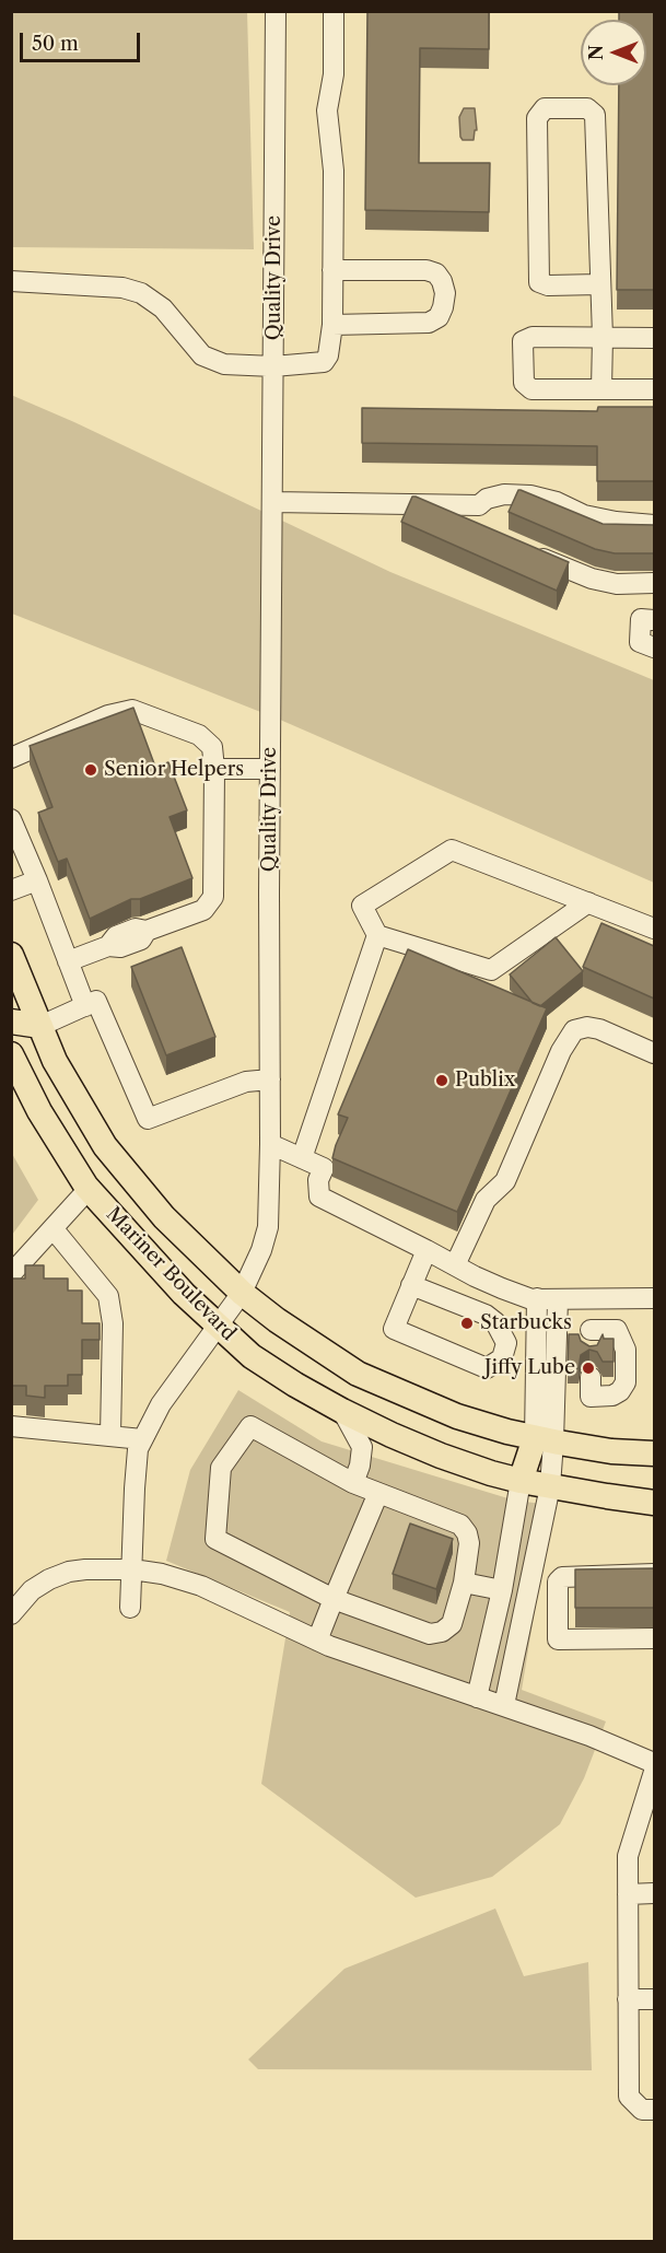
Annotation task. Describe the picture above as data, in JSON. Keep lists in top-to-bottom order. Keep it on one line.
{"streets":{"main road":["Mariner Boulevard"],"street":["Quality Drive"]},"crossings":[["Quality Drive","Mariner Boulevard"]],"places":["Senior Helpers","Publix","Starbucks","Jiffy Lube"],"scale_bar":"50 m","north":"left"}
